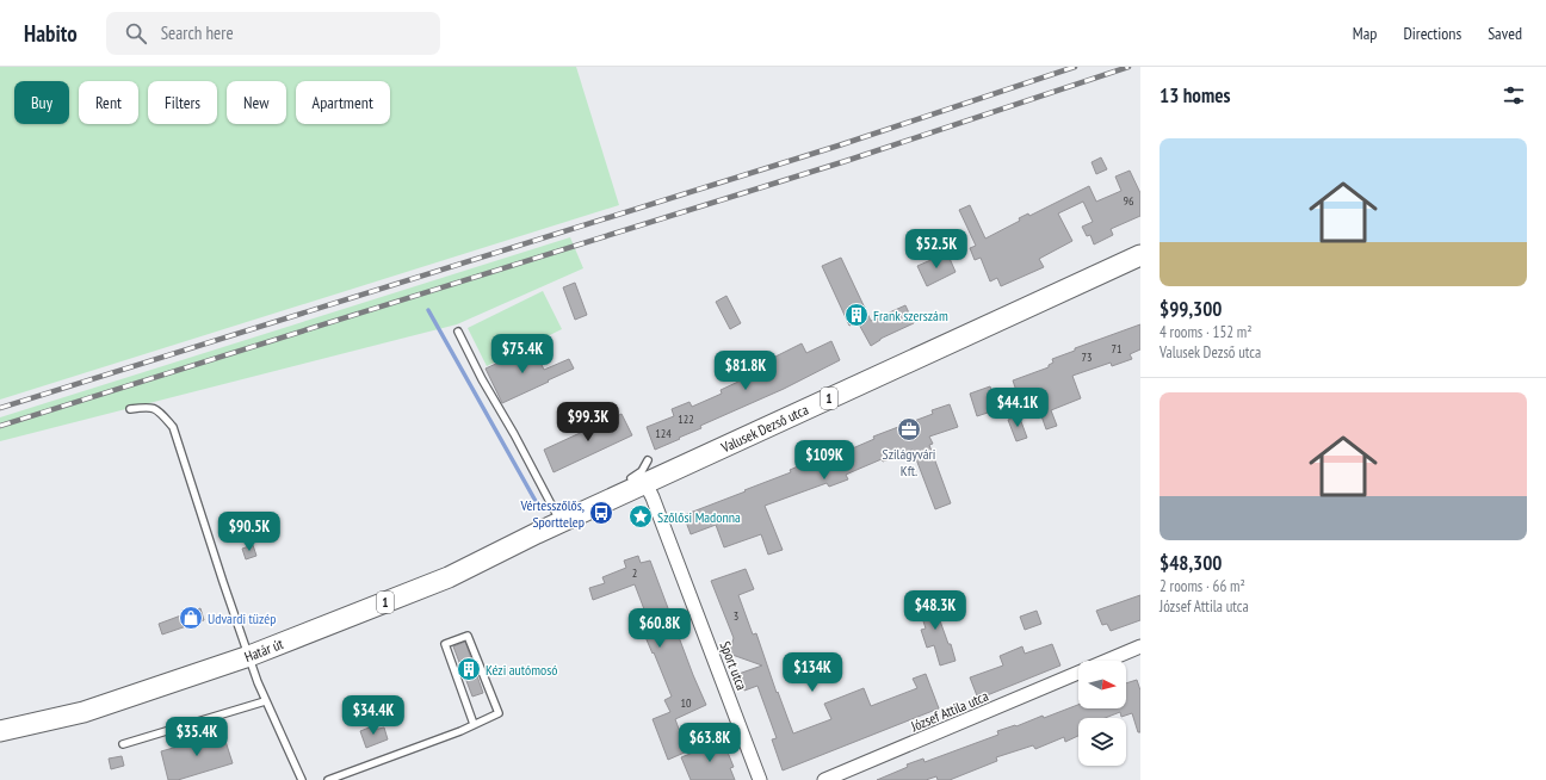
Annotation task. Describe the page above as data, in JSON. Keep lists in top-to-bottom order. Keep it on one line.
{"streets":{"main road":["1","Valusek Dezső utca","Határ út"],"street":["Sport utca","József Attila utca"]},"crossings":[["Valusek Dezső utca","Határ út"],["Valusek Dezső utca","Sport utca"]],"places":{"building":["Frank szerszám","Kézi autómosó"],"office":["Szilágyvári Kft."],"bus stop":["Vértesszőlős, Sporttelep"],"place":["Szőlősi Madonna"],"shop":["Udvardi tüzép"]},"house_numbers":["96","71","73","122","124","2","3","10"],"north":"right","page":{"header":"Habito","search":"Search here","nav":["Map","Directions","Saved"],"heading":"13 homes","chip":["Buy","Rent","Filters","New","Apartment"],"list":[{"name":"$99,300","note":"4 rooms · 152 m² · Valusek Dezső utca"},{"name":"$48,300","note":"2 rooms · 66 m² · József Attila utca"}],"price":["$52.5K","$75.4K","$81.8K","$44.1K","$99.3K","$109K","$90.5K","$48.3K","$60.8K","$134K","$34.4K","$35.4K","$63.8K"]}}
